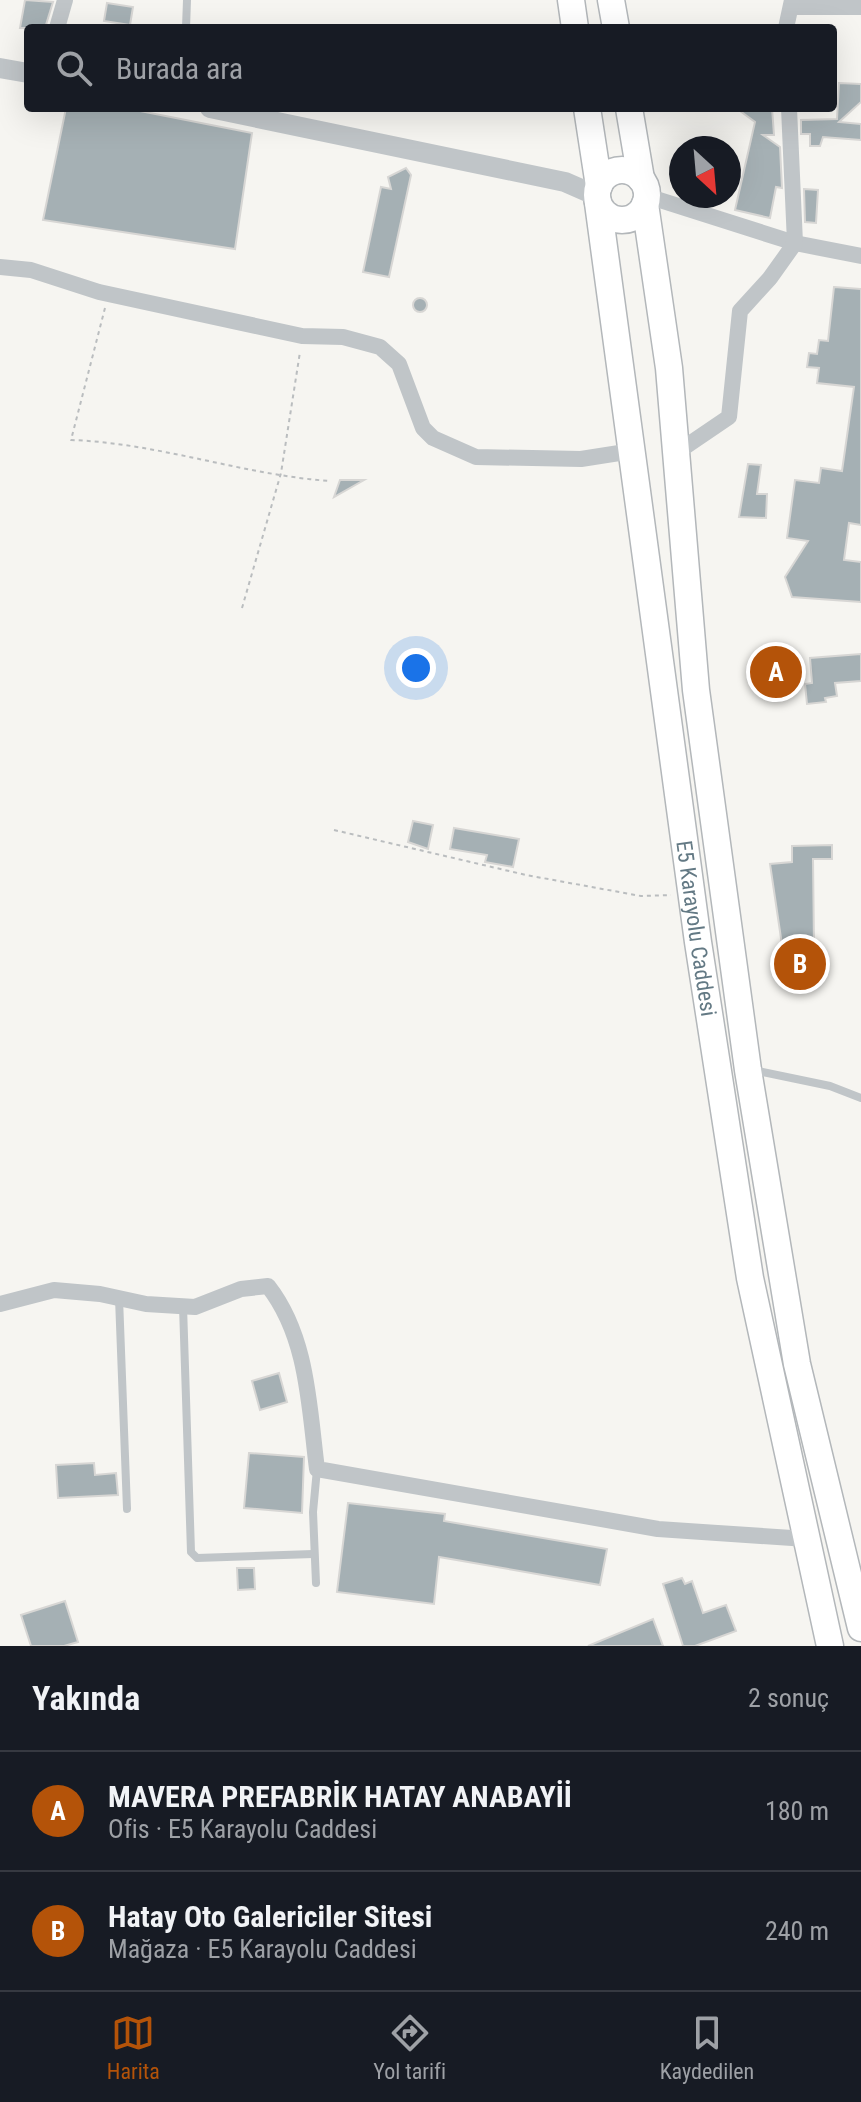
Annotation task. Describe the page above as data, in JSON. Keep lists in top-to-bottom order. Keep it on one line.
{"streets":{"highway":["E5 Karayolu Caddesi"]},"north":"bottom right","page":{"search":"Burada ara","pins":["A","B"],"heading":["Yakında","2 sonuç"],"list":[{"mark":"A","name":"MAVERA PREFABRİK HATAY ANABAYİİ","note":"Ofis · E5 Karayolu Caddesi","value":"180 m"},{"mark":"B","name":"Hatay Oto Galericiler Sitesi","note":"Mağaza · E5 Karayolu Caddesi","value":"240 m"}],"nav":["Harita","Yol tarifi","Kaydedilen"]}}
